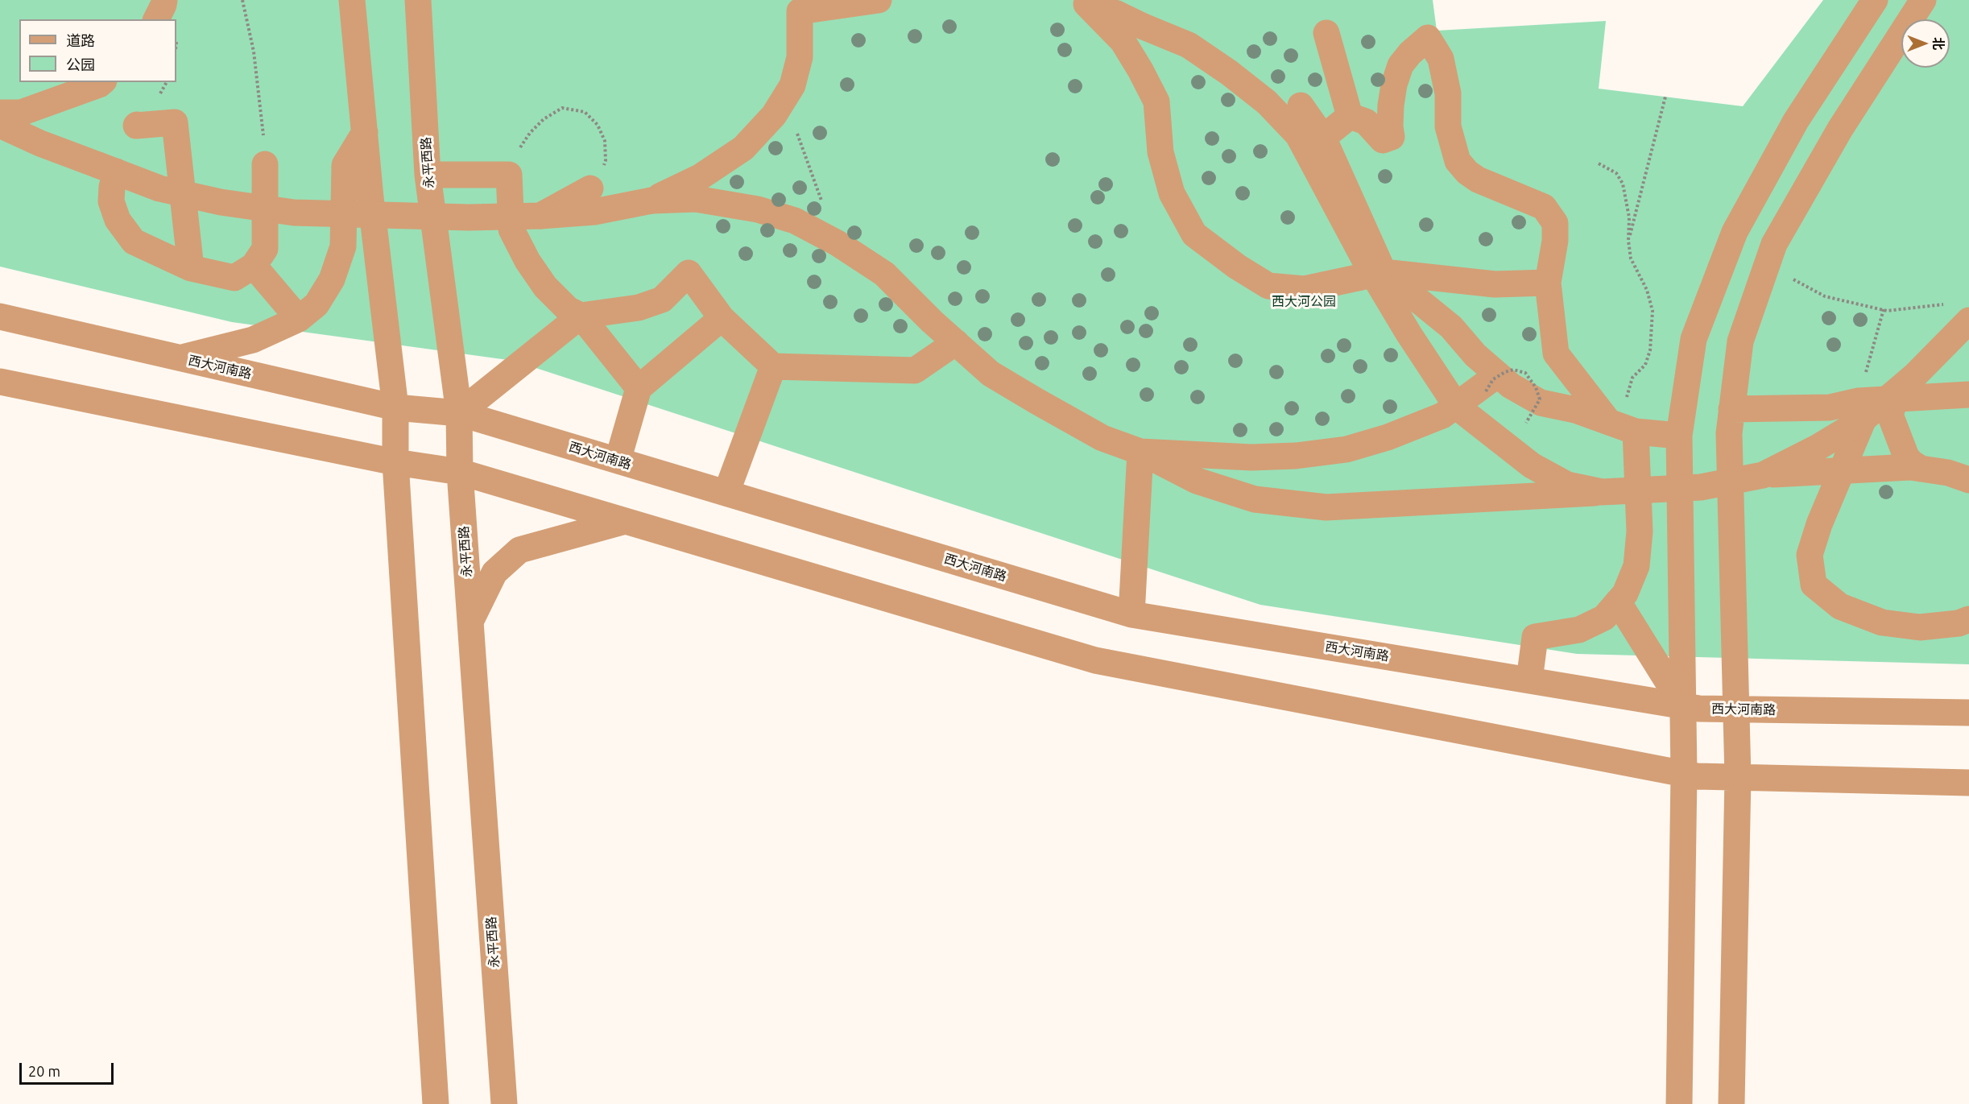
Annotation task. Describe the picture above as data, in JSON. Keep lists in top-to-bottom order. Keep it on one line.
{"streets":{"street":["永平西路","西大河南路"]},"crossings":[["永平西路","西大河南路"]],"parks":["西大河公园"],"legend":["道路","公园"],"scale_bar":"20 m","north":"right"}
